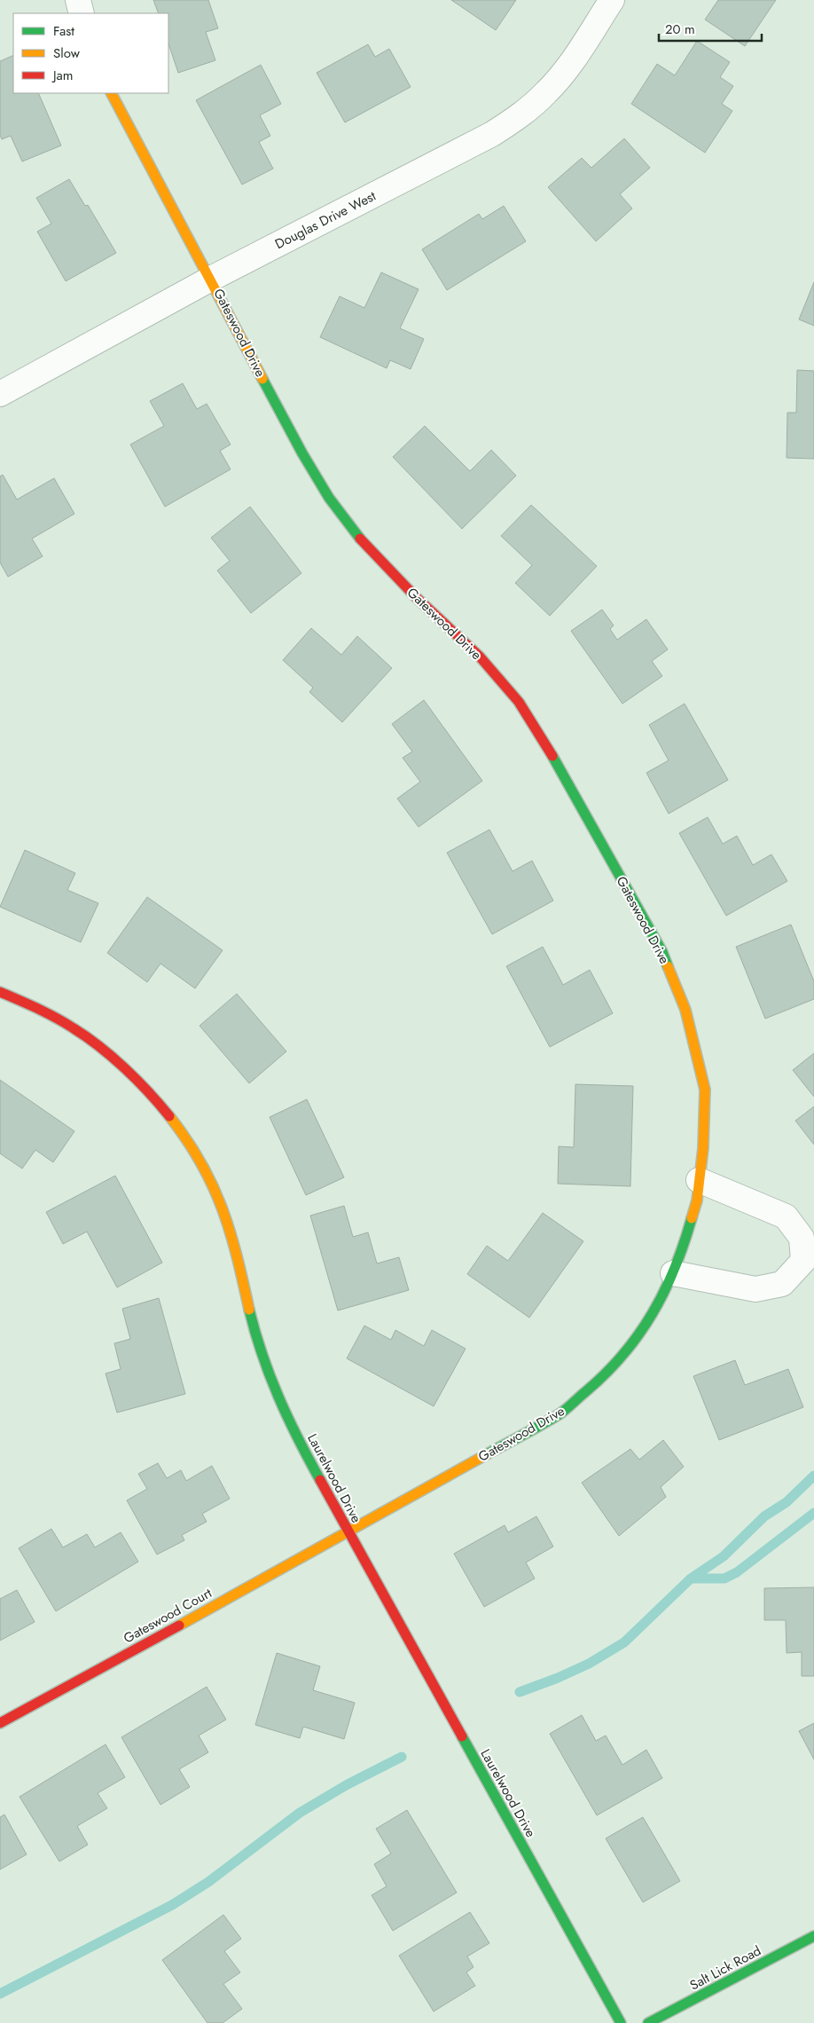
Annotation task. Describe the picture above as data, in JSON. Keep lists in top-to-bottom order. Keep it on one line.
{"streets":{"street":["Douglas Drive West","Gateswood Drive","Laurelwood Drive","Gateswood Court","Salt Lick Road"]},"crossings":[["Douglas Drive West","Gateswood Drive"],["Gateswood Drive","Laurelwood Drive"],["Gateswood Drive","Gateswood Court"],["Laurelwood Drive","Gateswood Court"]],"legend":["Fast","Slow","Jam"],"scale_bar":"20 m"}
